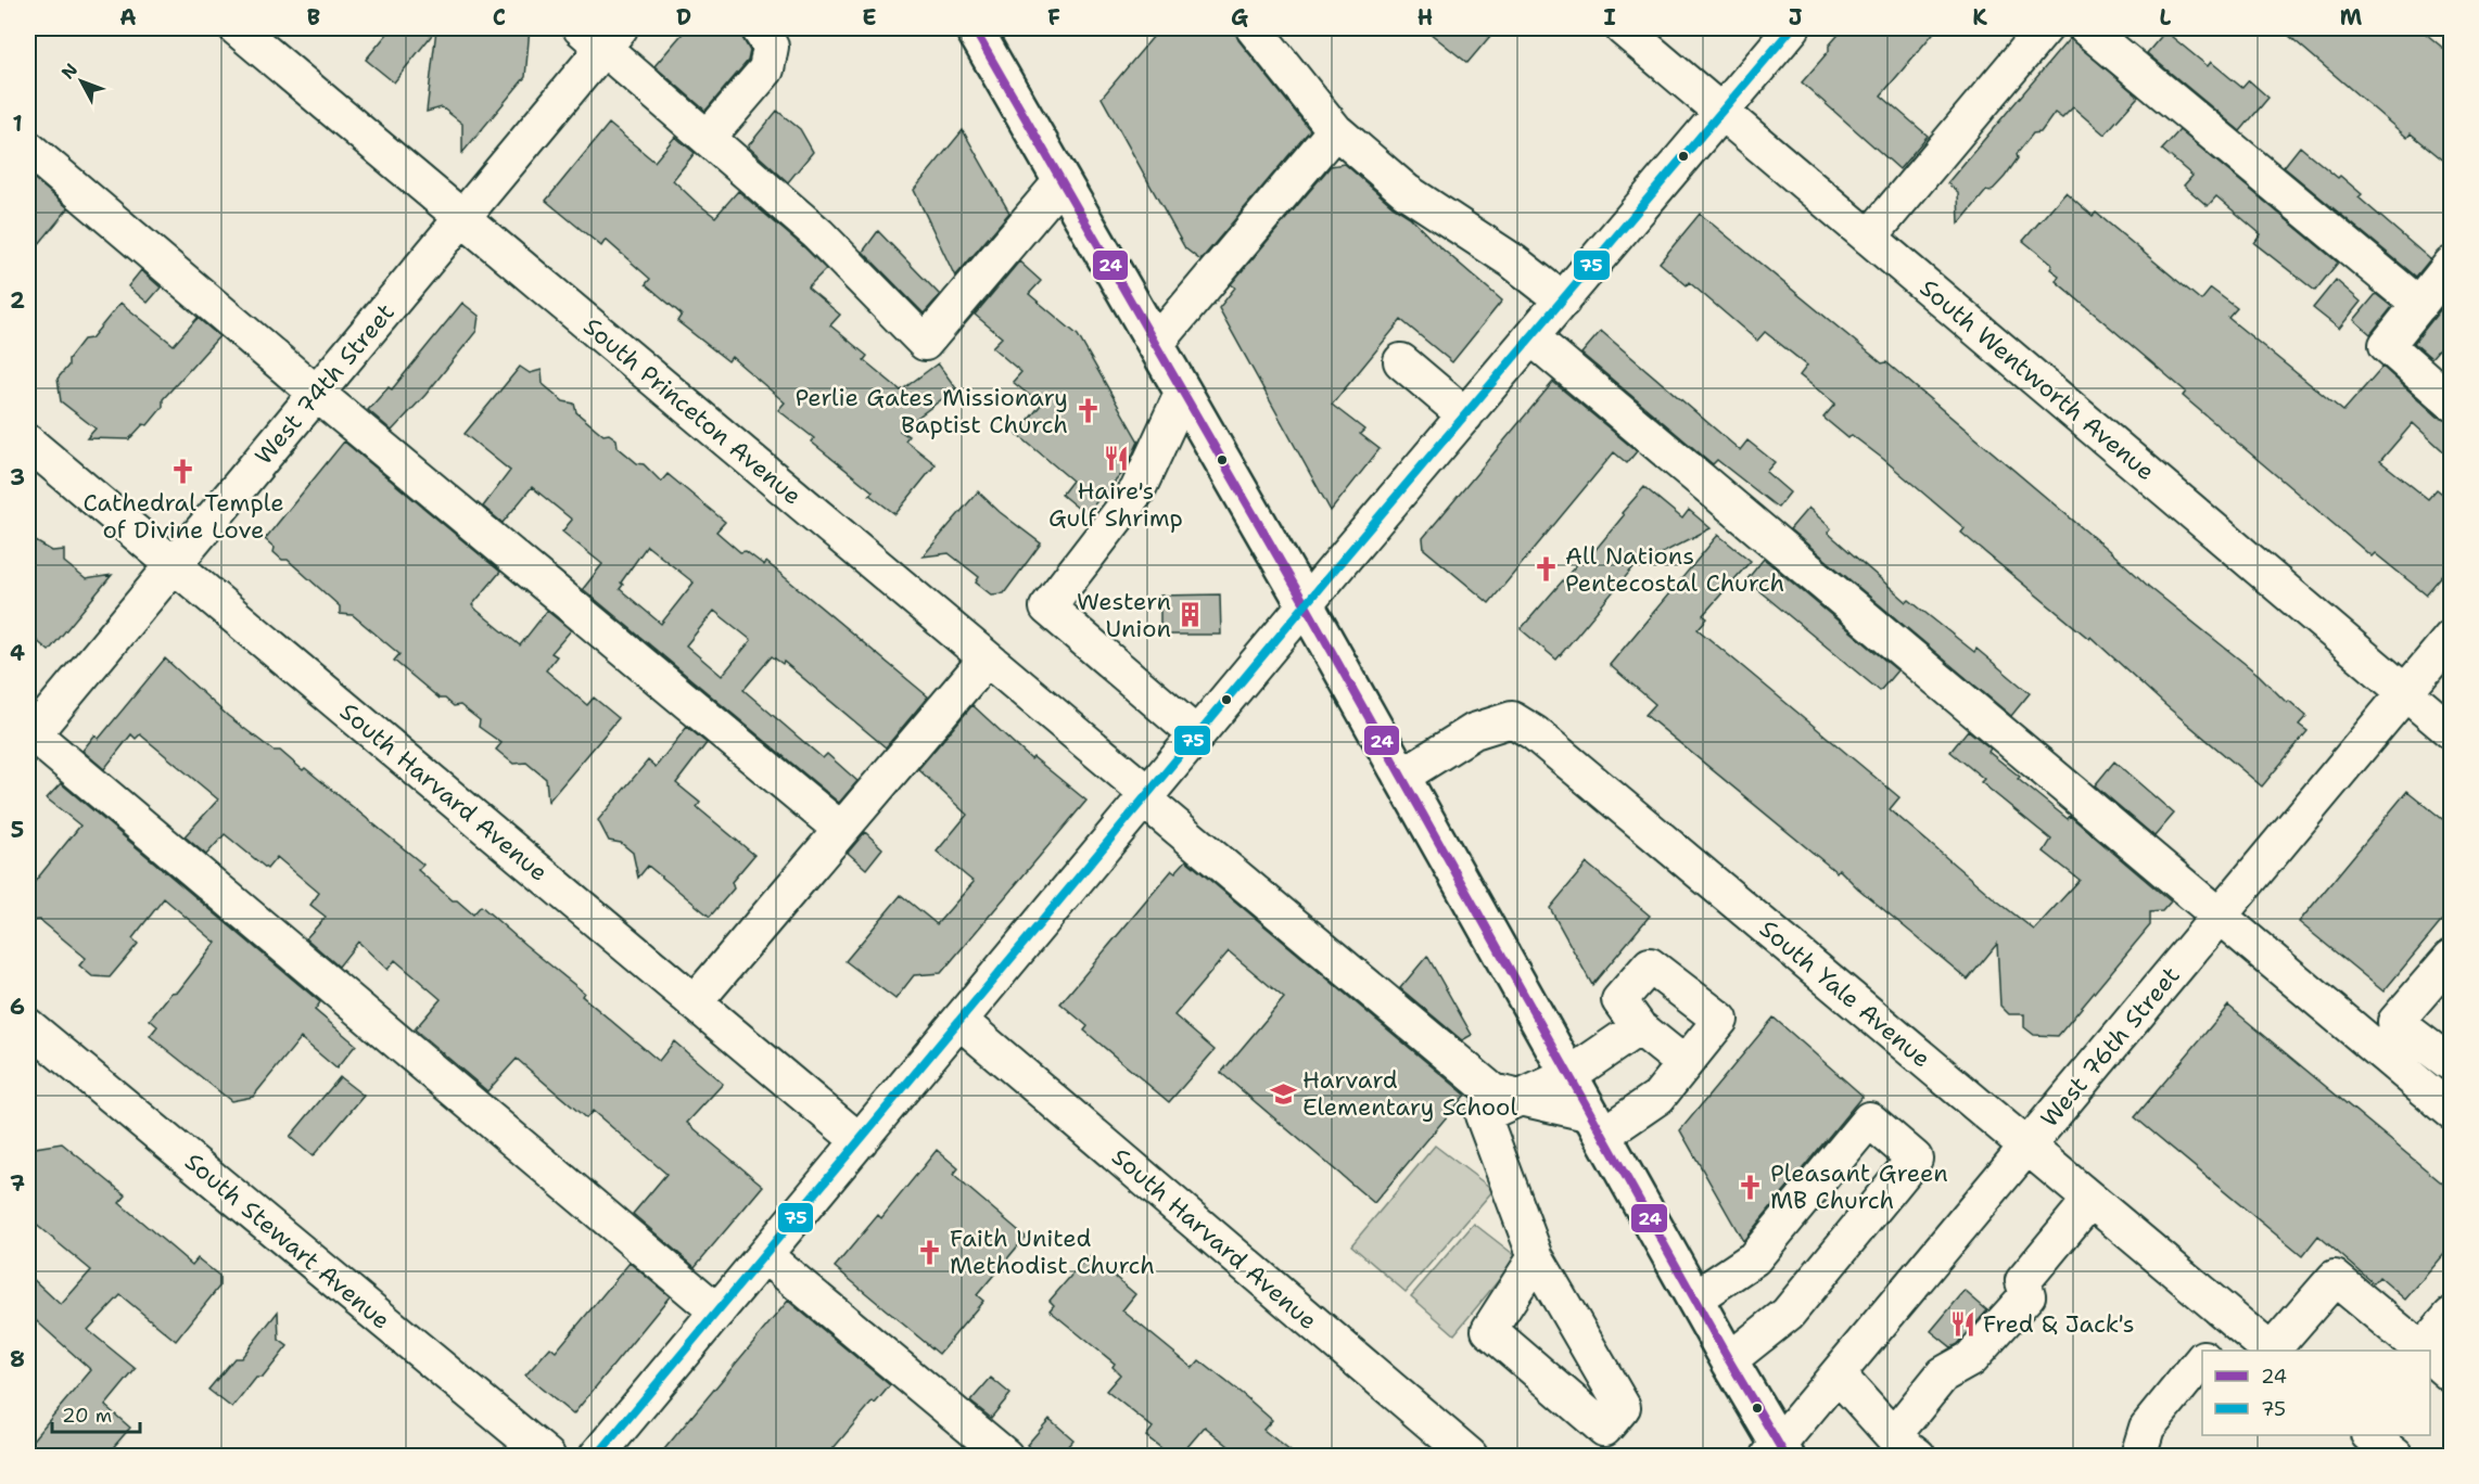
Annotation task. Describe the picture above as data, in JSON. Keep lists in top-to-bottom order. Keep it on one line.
{"streets":{"street":["South Wentworth Avenue","West 74th Street","South Princeton Avenue","South Harvard Avenue","South Yale Avenue","West 76th Street","South Stewart Avenue"]},"crossings":[["South Wentworth Avenue","West 76th Street"],["West 74th Street","South Princeton Avenue"],["West 74th Street","South Harvard Avenue"],["South Yale Avenue","West 76th Street"]],"places":{"church":["Perlie Gates Missionary Baptist Church","Cathedral Temple of Divine Love","All Nations Pentecostal Church","Pleasant Green MB Church","Faith United Methodist Church"],"restaurant":["Haire's Gulf Shrimp","Fred & Jack's"],"building":["Western Union"],"school or university":["Harvard Elementary School"]},"lines":["transit line 24","transit line 75"],"legend":["24","75"],"scale_bar":"20 m","north":"top left","grid":{"columns":["A","B","C","D","E","F","G","H","I","J","K","L","M"],"rows":["1","2","3","4","5","6","7","8"]}}
